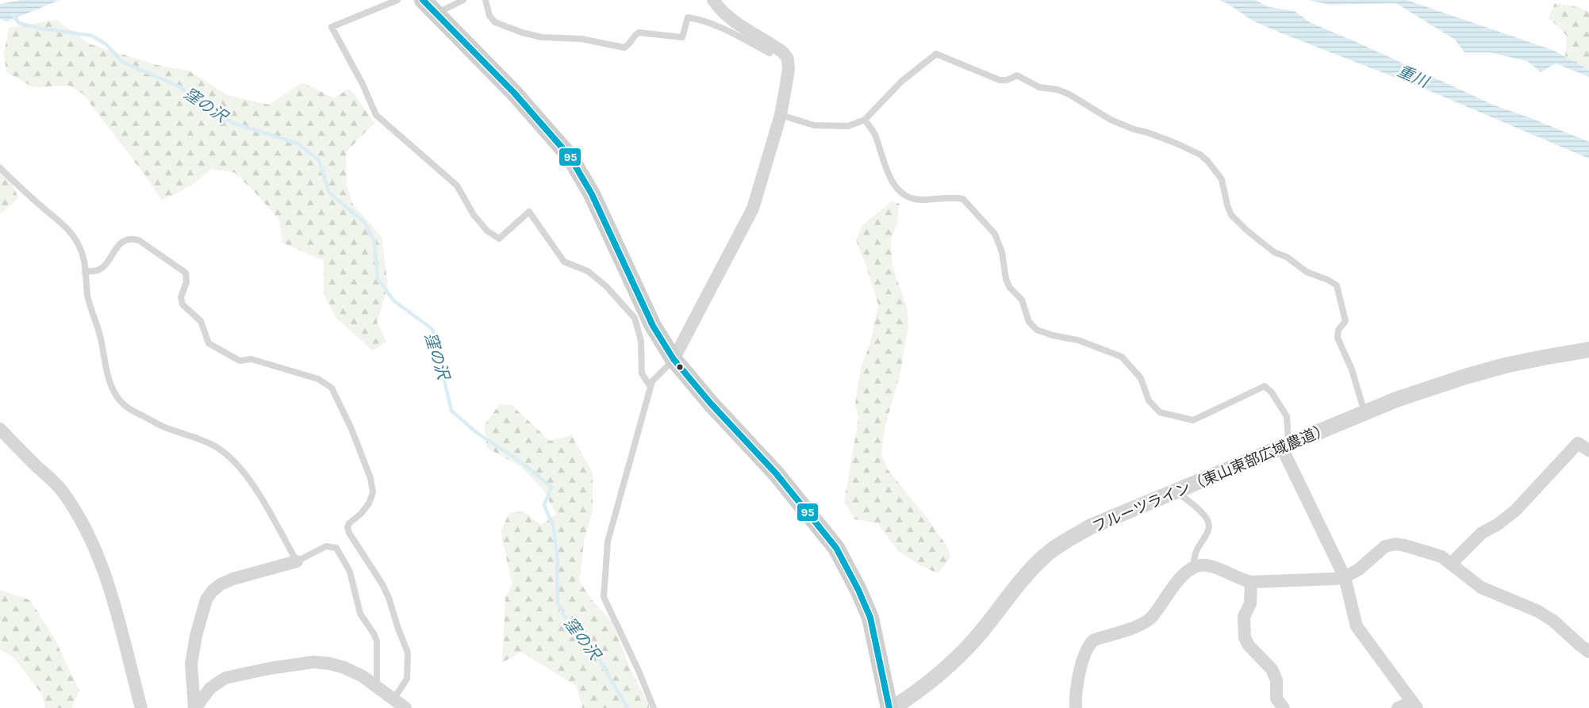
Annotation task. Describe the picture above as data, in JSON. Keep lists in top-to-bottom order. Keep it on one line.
{"streets":{"street":["フルーツライン（東山東部広域農道）"]},"water":["重川","窪の沢"],"lines":["transit line 95"]}
